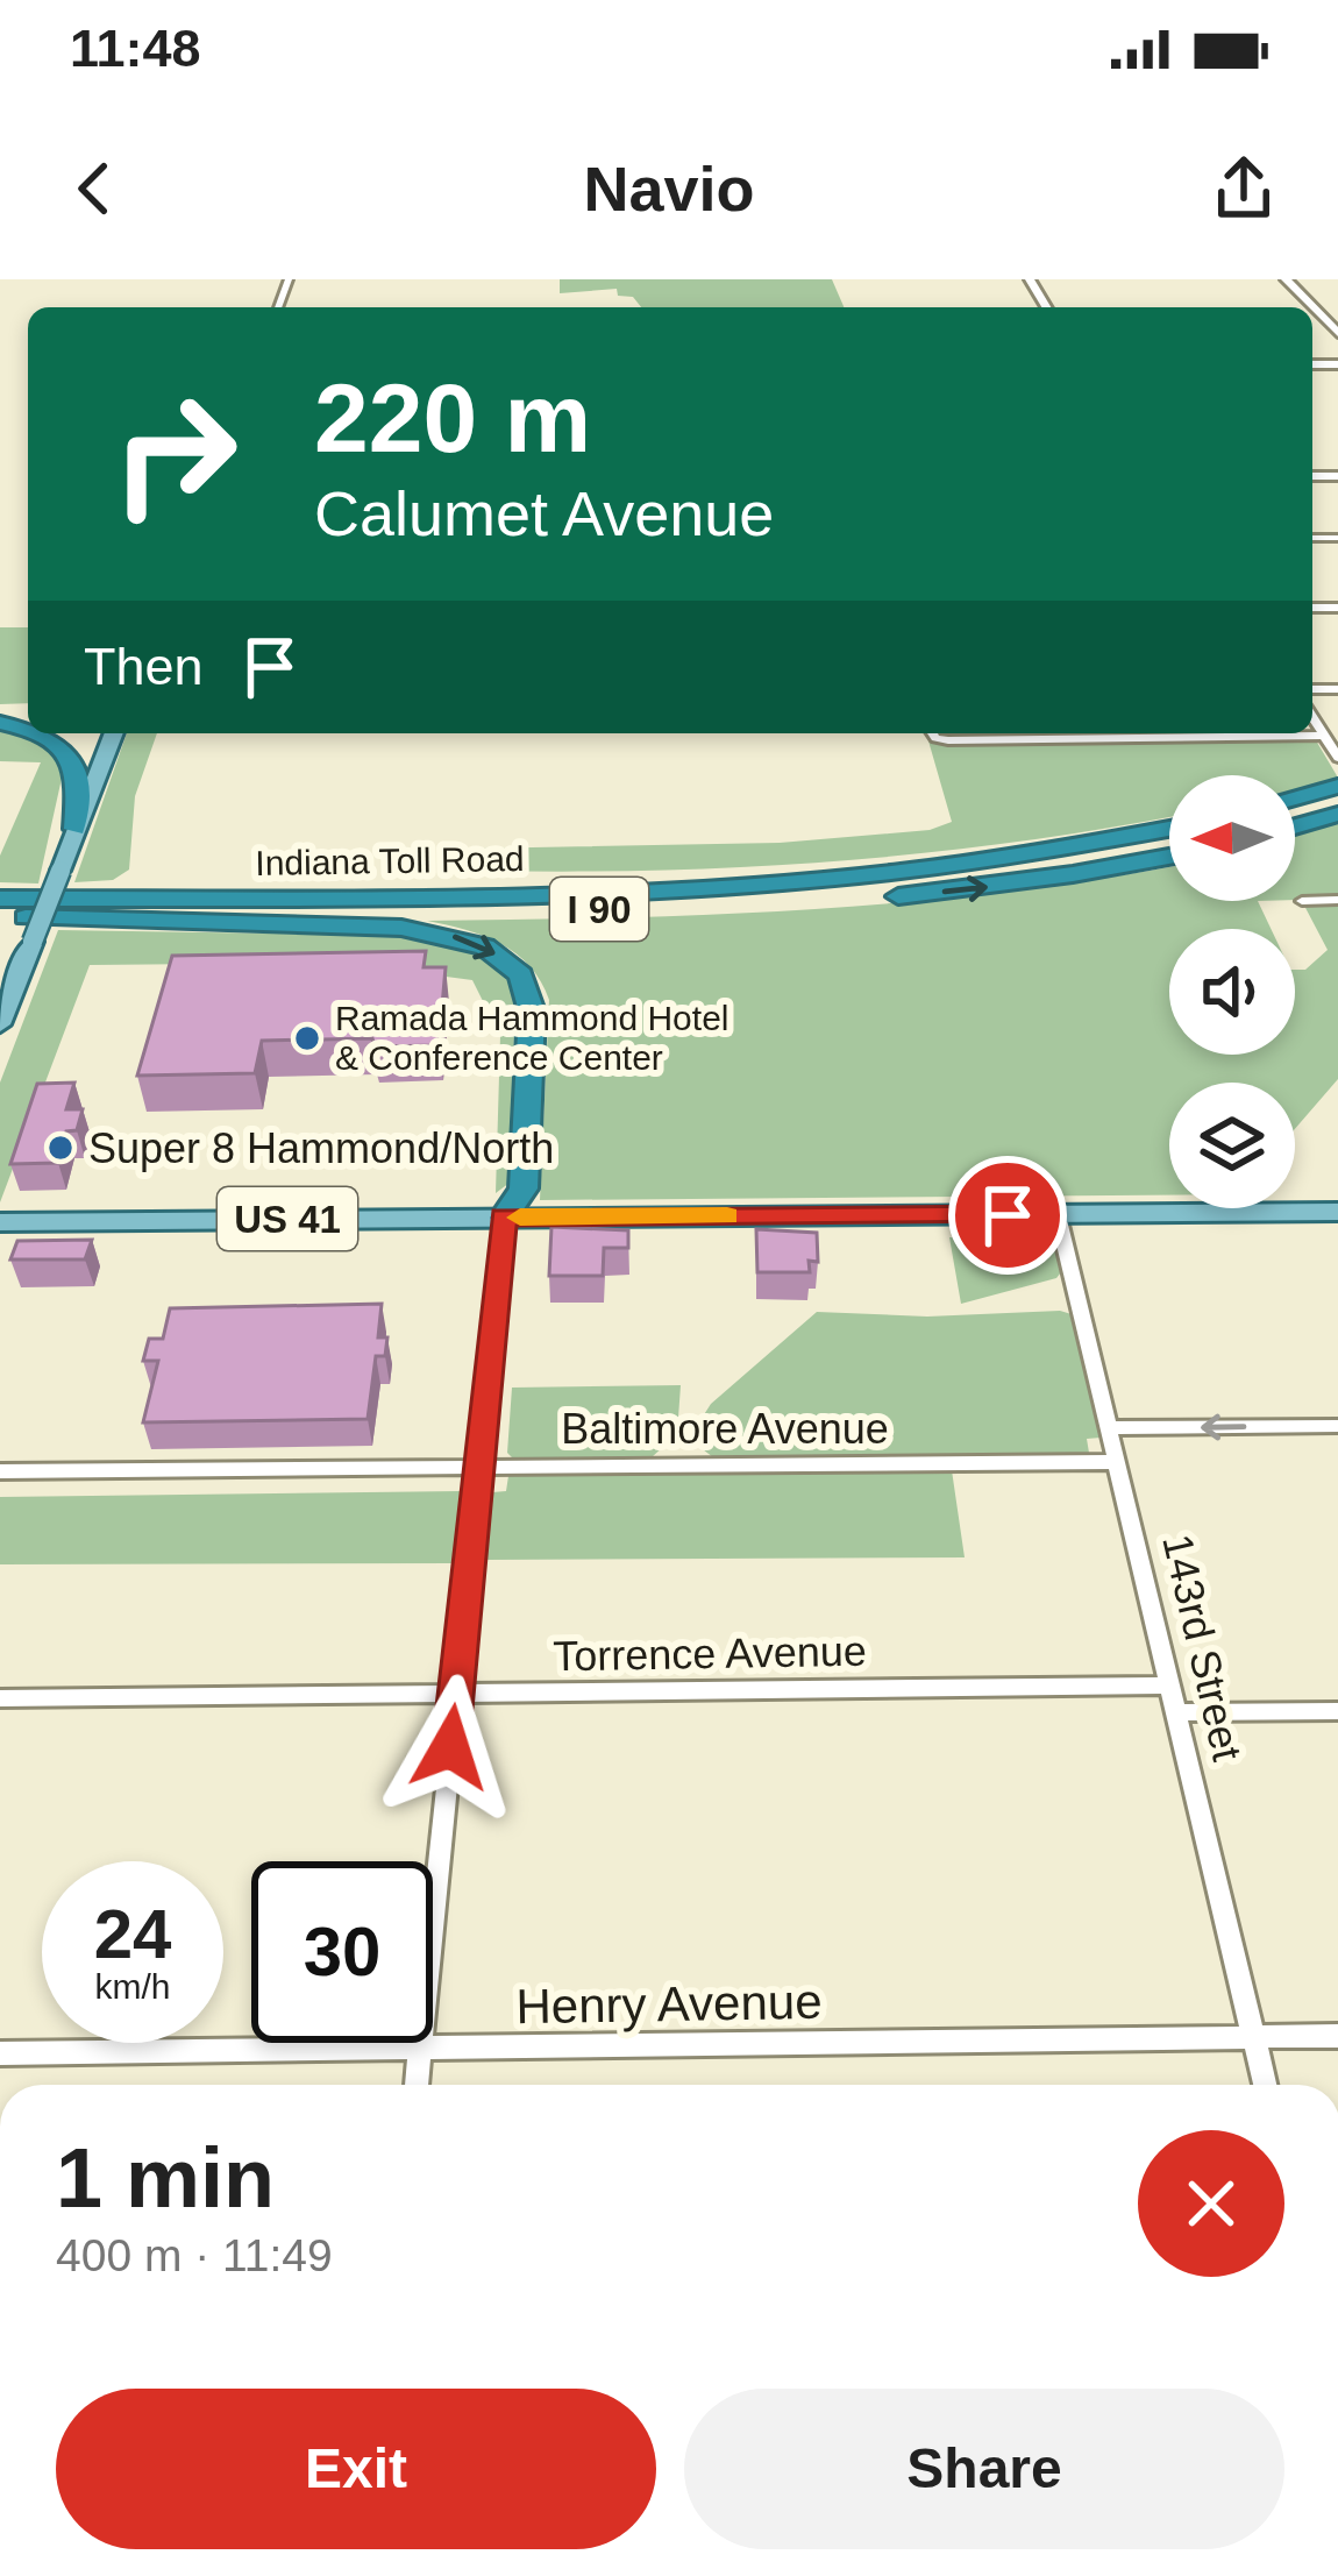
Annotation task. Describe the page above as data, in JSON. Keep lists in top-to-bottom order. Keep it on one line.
{"streets":{"highway":["Indiana Toll Road","I 90"],"main road":["US 41"],"street":["Baltimore Avenue","143rd Street","Torrence Avenue","Henry Avenue"]},"crossings":[["US 41","143rd Street"],["Baltimore Avenue","143rd Street"],["143rd Street","Torrence Avenue"],["143rd Street","Henry Avenue"]],"places":["Ramada Hammond Hotel & Conference Center","Super 8 Hammond/North"],"north":"left","page":{"status":"11:48","header":"Navio","turn":["220 m","Calumet Avenue"],"then":"Then","speed":"24 km/h","limit":"30","heading":["1 min","400 m · 11:49"],"buttons":["Exit","Share"]}}
